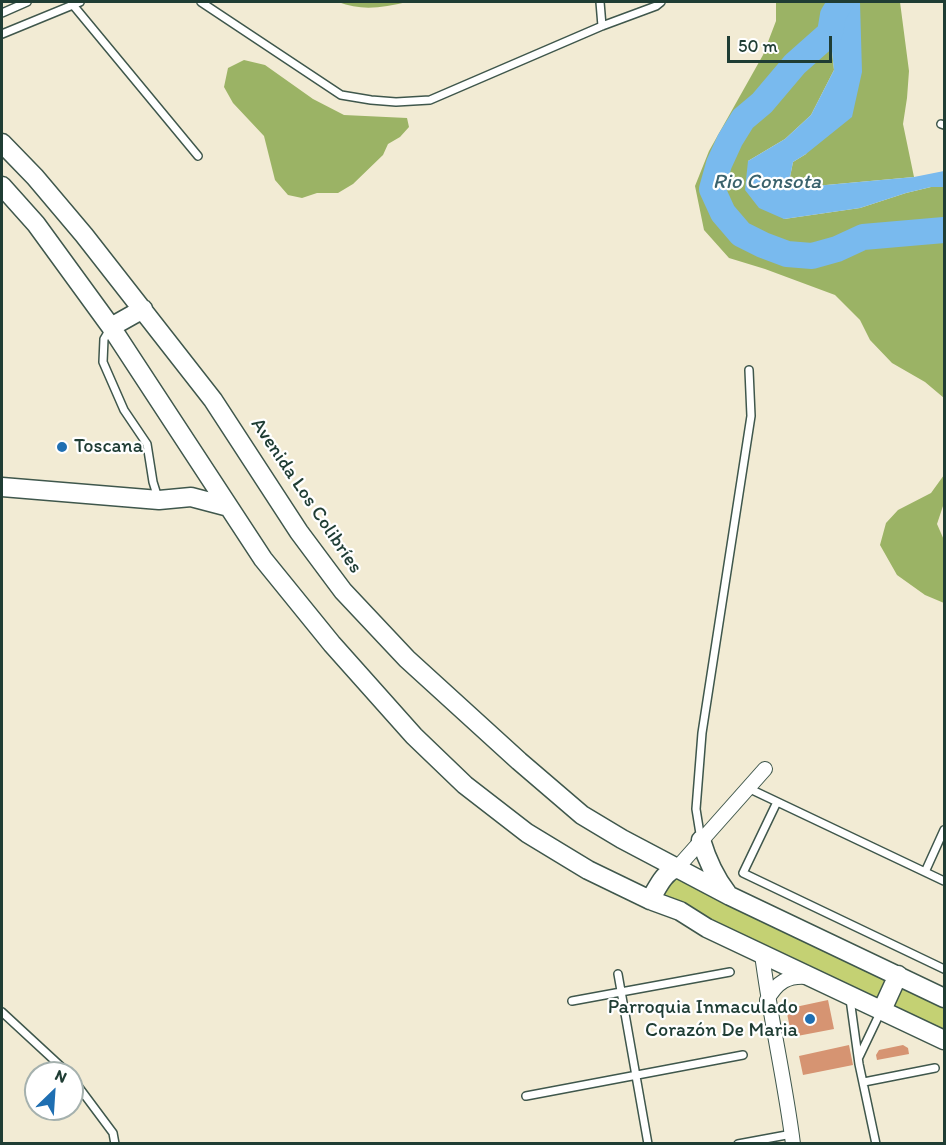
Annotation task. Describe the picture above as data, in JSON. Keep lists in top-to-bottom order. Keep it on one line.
{"streets":{"main road":["Avenida Los Colibríes"]},"water":["Rio Consota"],"places":["Toscana","Parroquia Inmaculado Corazón De Maria"],"scale_bar":"50 m","north":"top right"}
